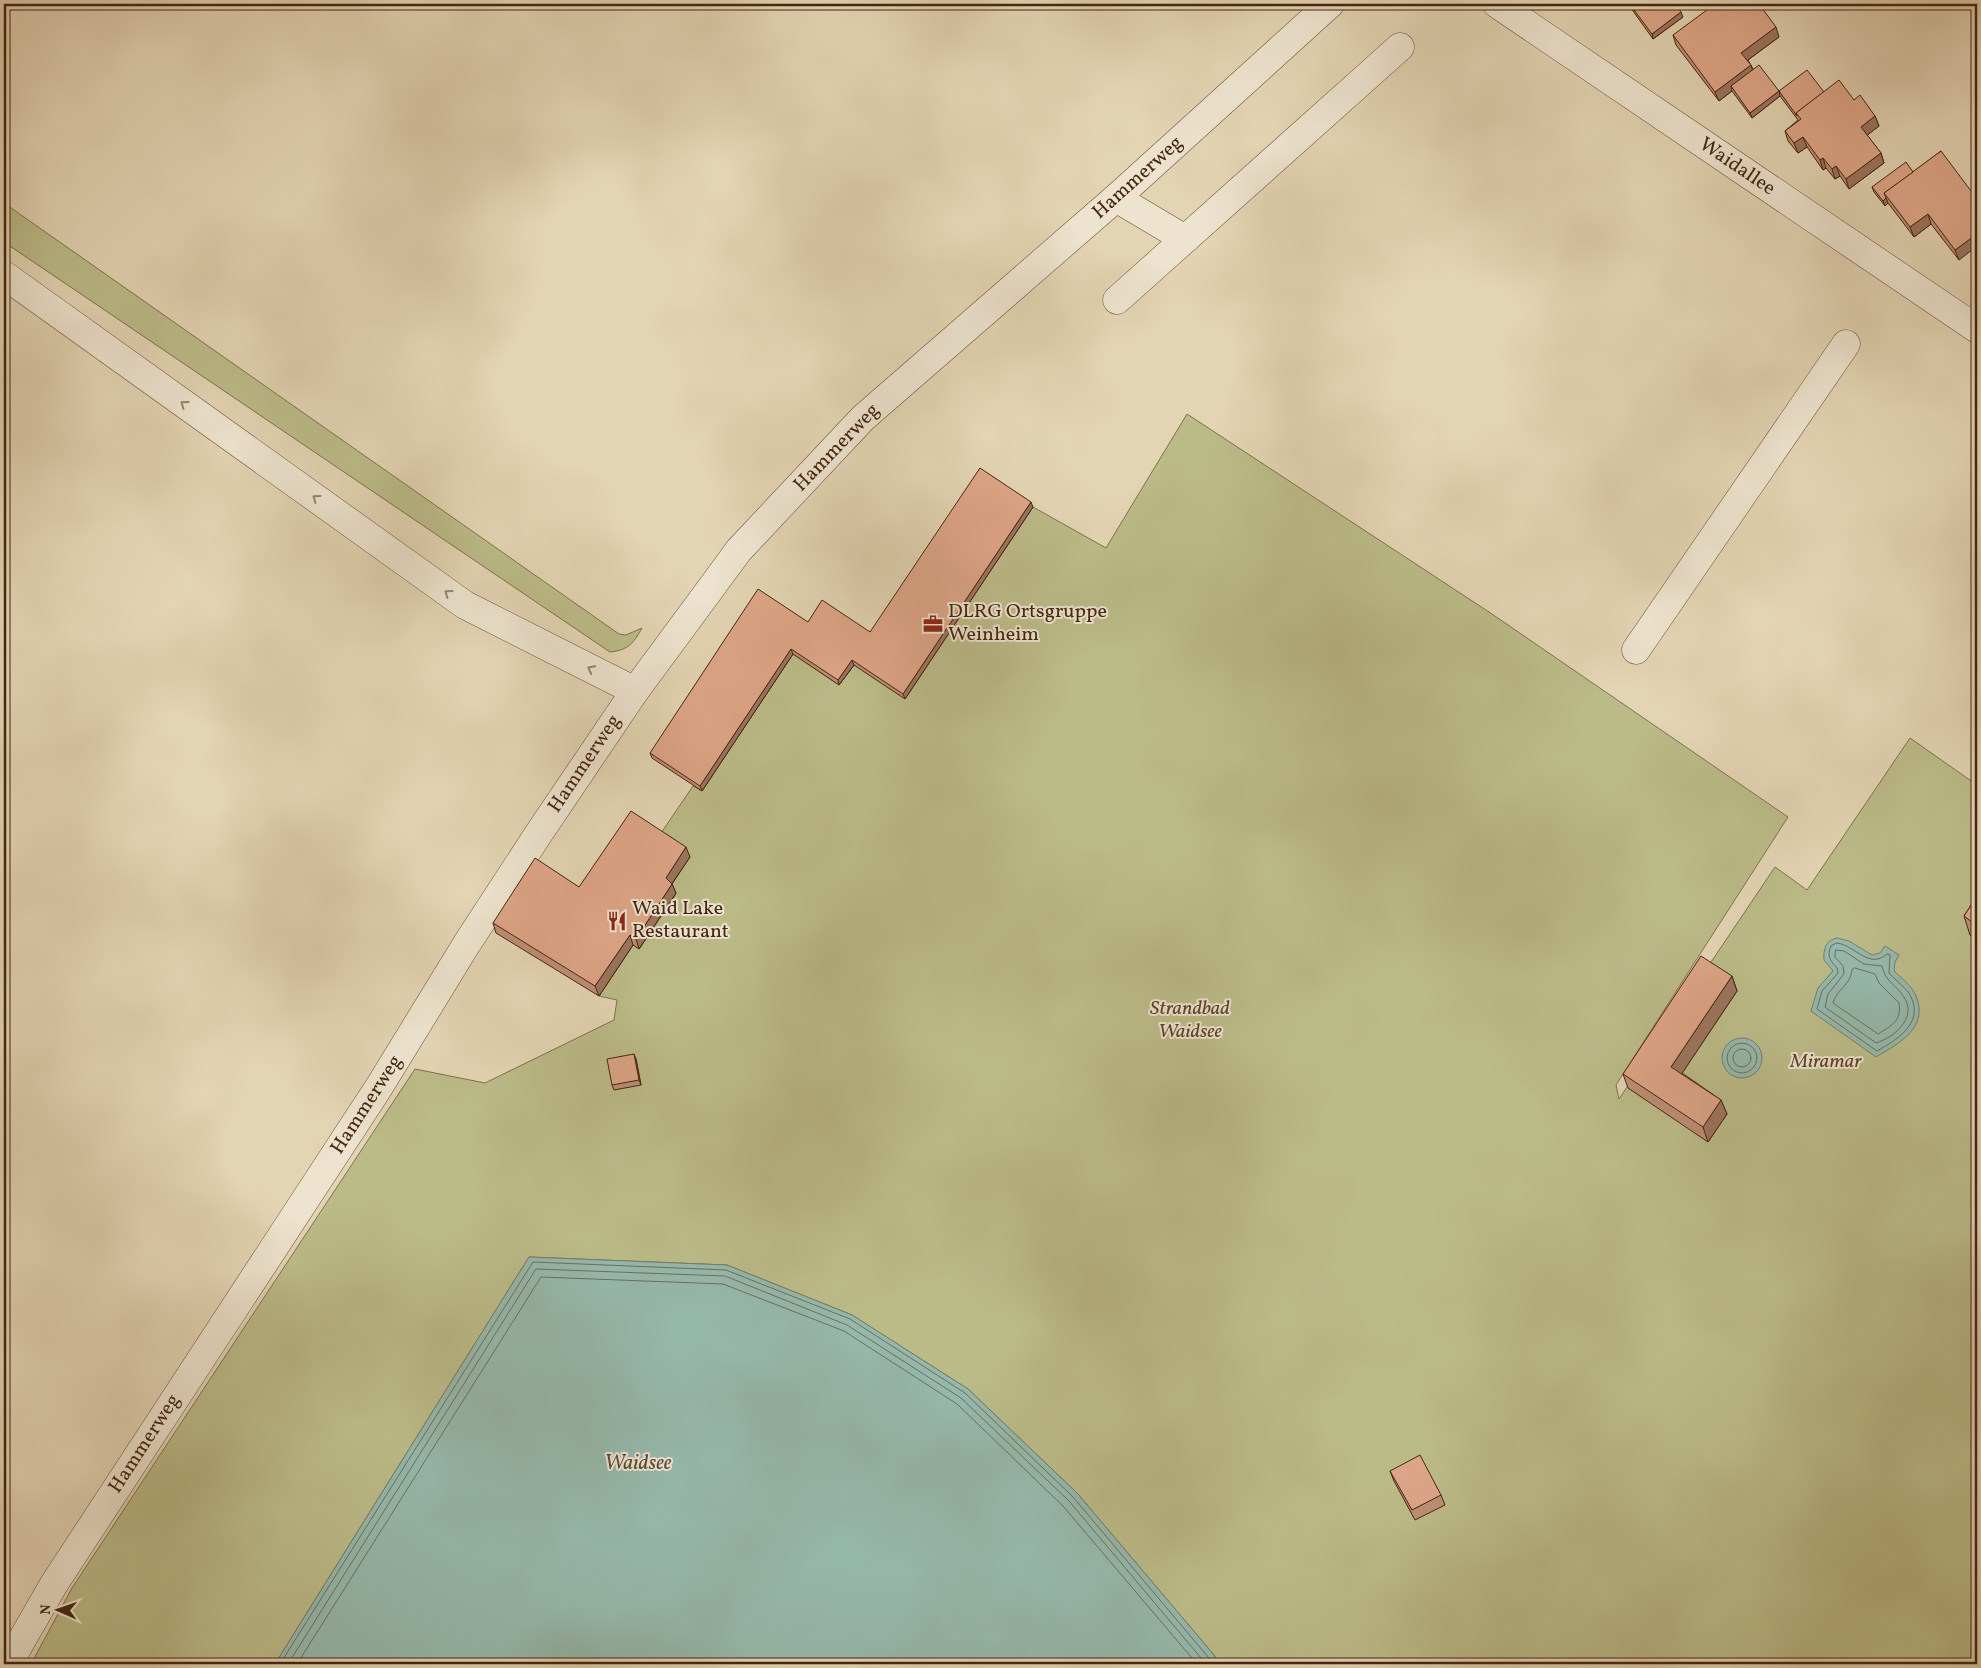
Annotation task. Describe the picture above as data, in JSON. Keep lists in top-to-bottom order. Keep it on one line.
{"streets":{"street":["Waidallee","Hammerweg"]},"water":["Waidsee"],"parks":["Strandbad Waidsee","Miramar"],"places":{"office":["DLRG Ortsgruppe Weinheim"],"restaurant":["Waid Lake Restaurant"]},"north":"left"}
